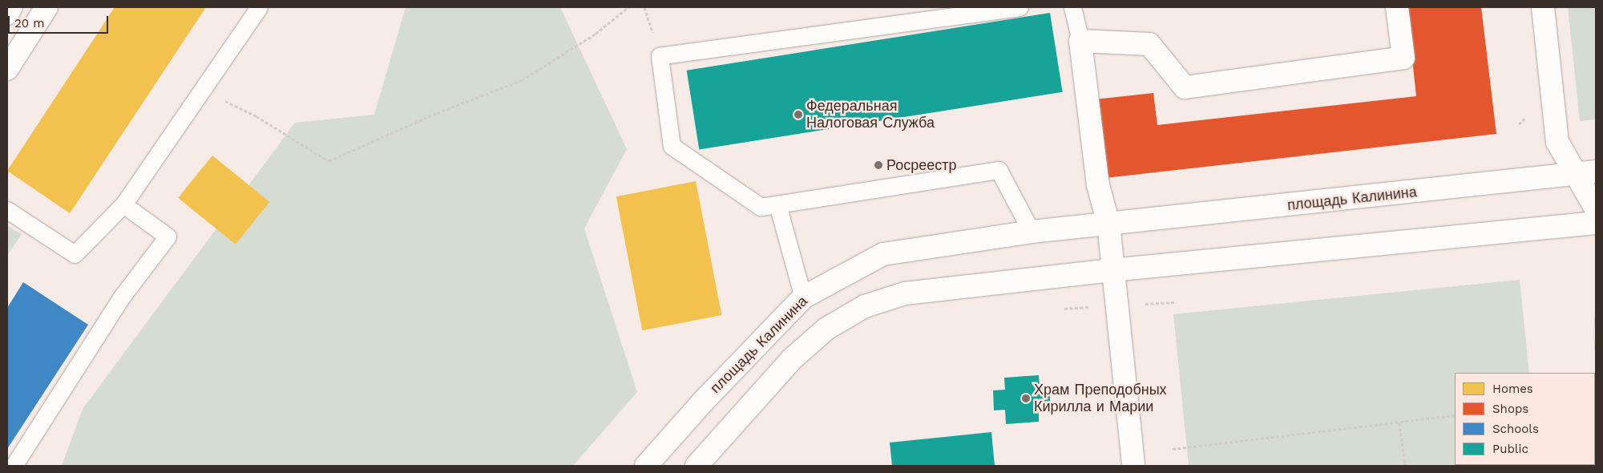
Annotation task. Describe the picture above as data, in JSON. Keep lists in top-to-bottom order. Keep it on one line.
{"streets":{"main road":["площадь Калинина"]},"places":["Федеральная Налоговая Служба","Росреестр","Храм Преподобных Кирилла и Марии"],"legend":["Homes","Shops","Schools","Public"],"scale_bar":"20 m"}
